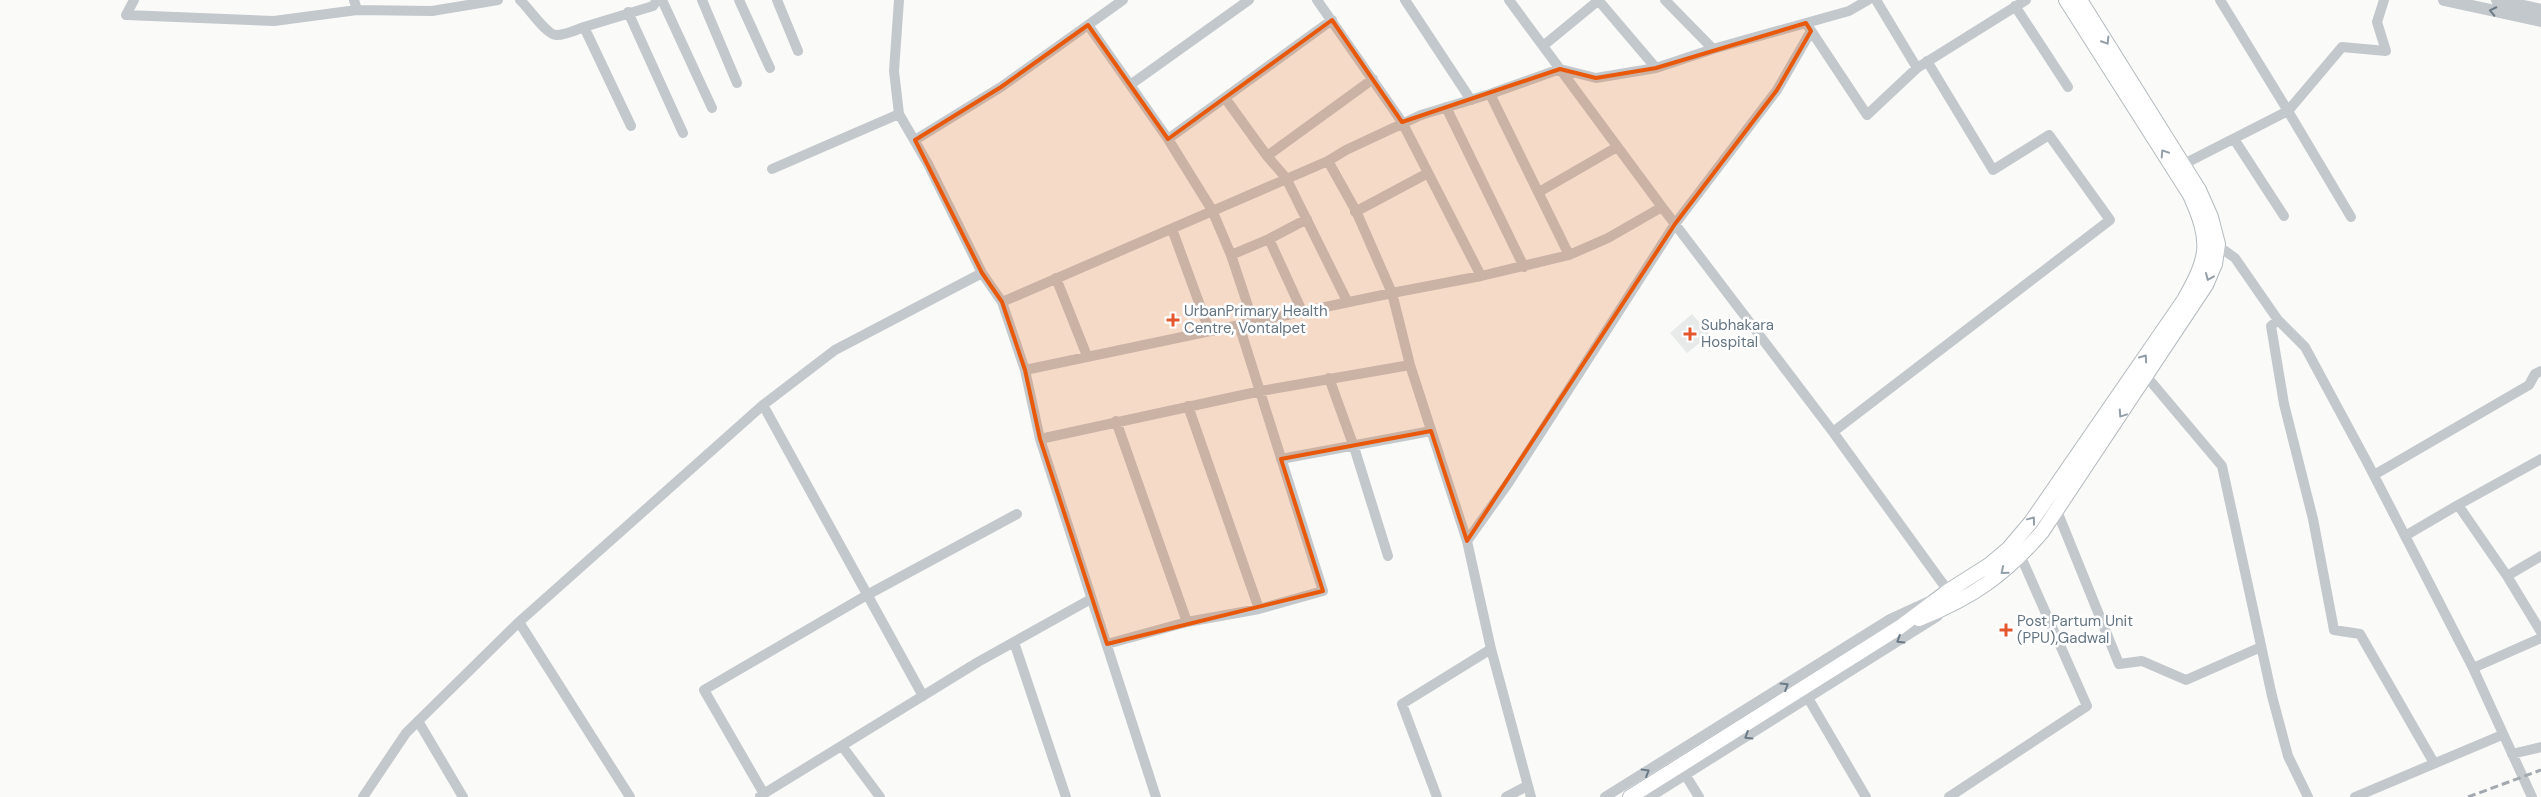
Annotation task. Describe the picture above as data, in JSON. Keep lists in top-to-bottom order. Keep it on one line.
{"places":{"health":["UrbanPrimary Health Centre, Vontalpet","Subhakara Hospital","Post Partum Unit (PPU),Gadwal"]}}
